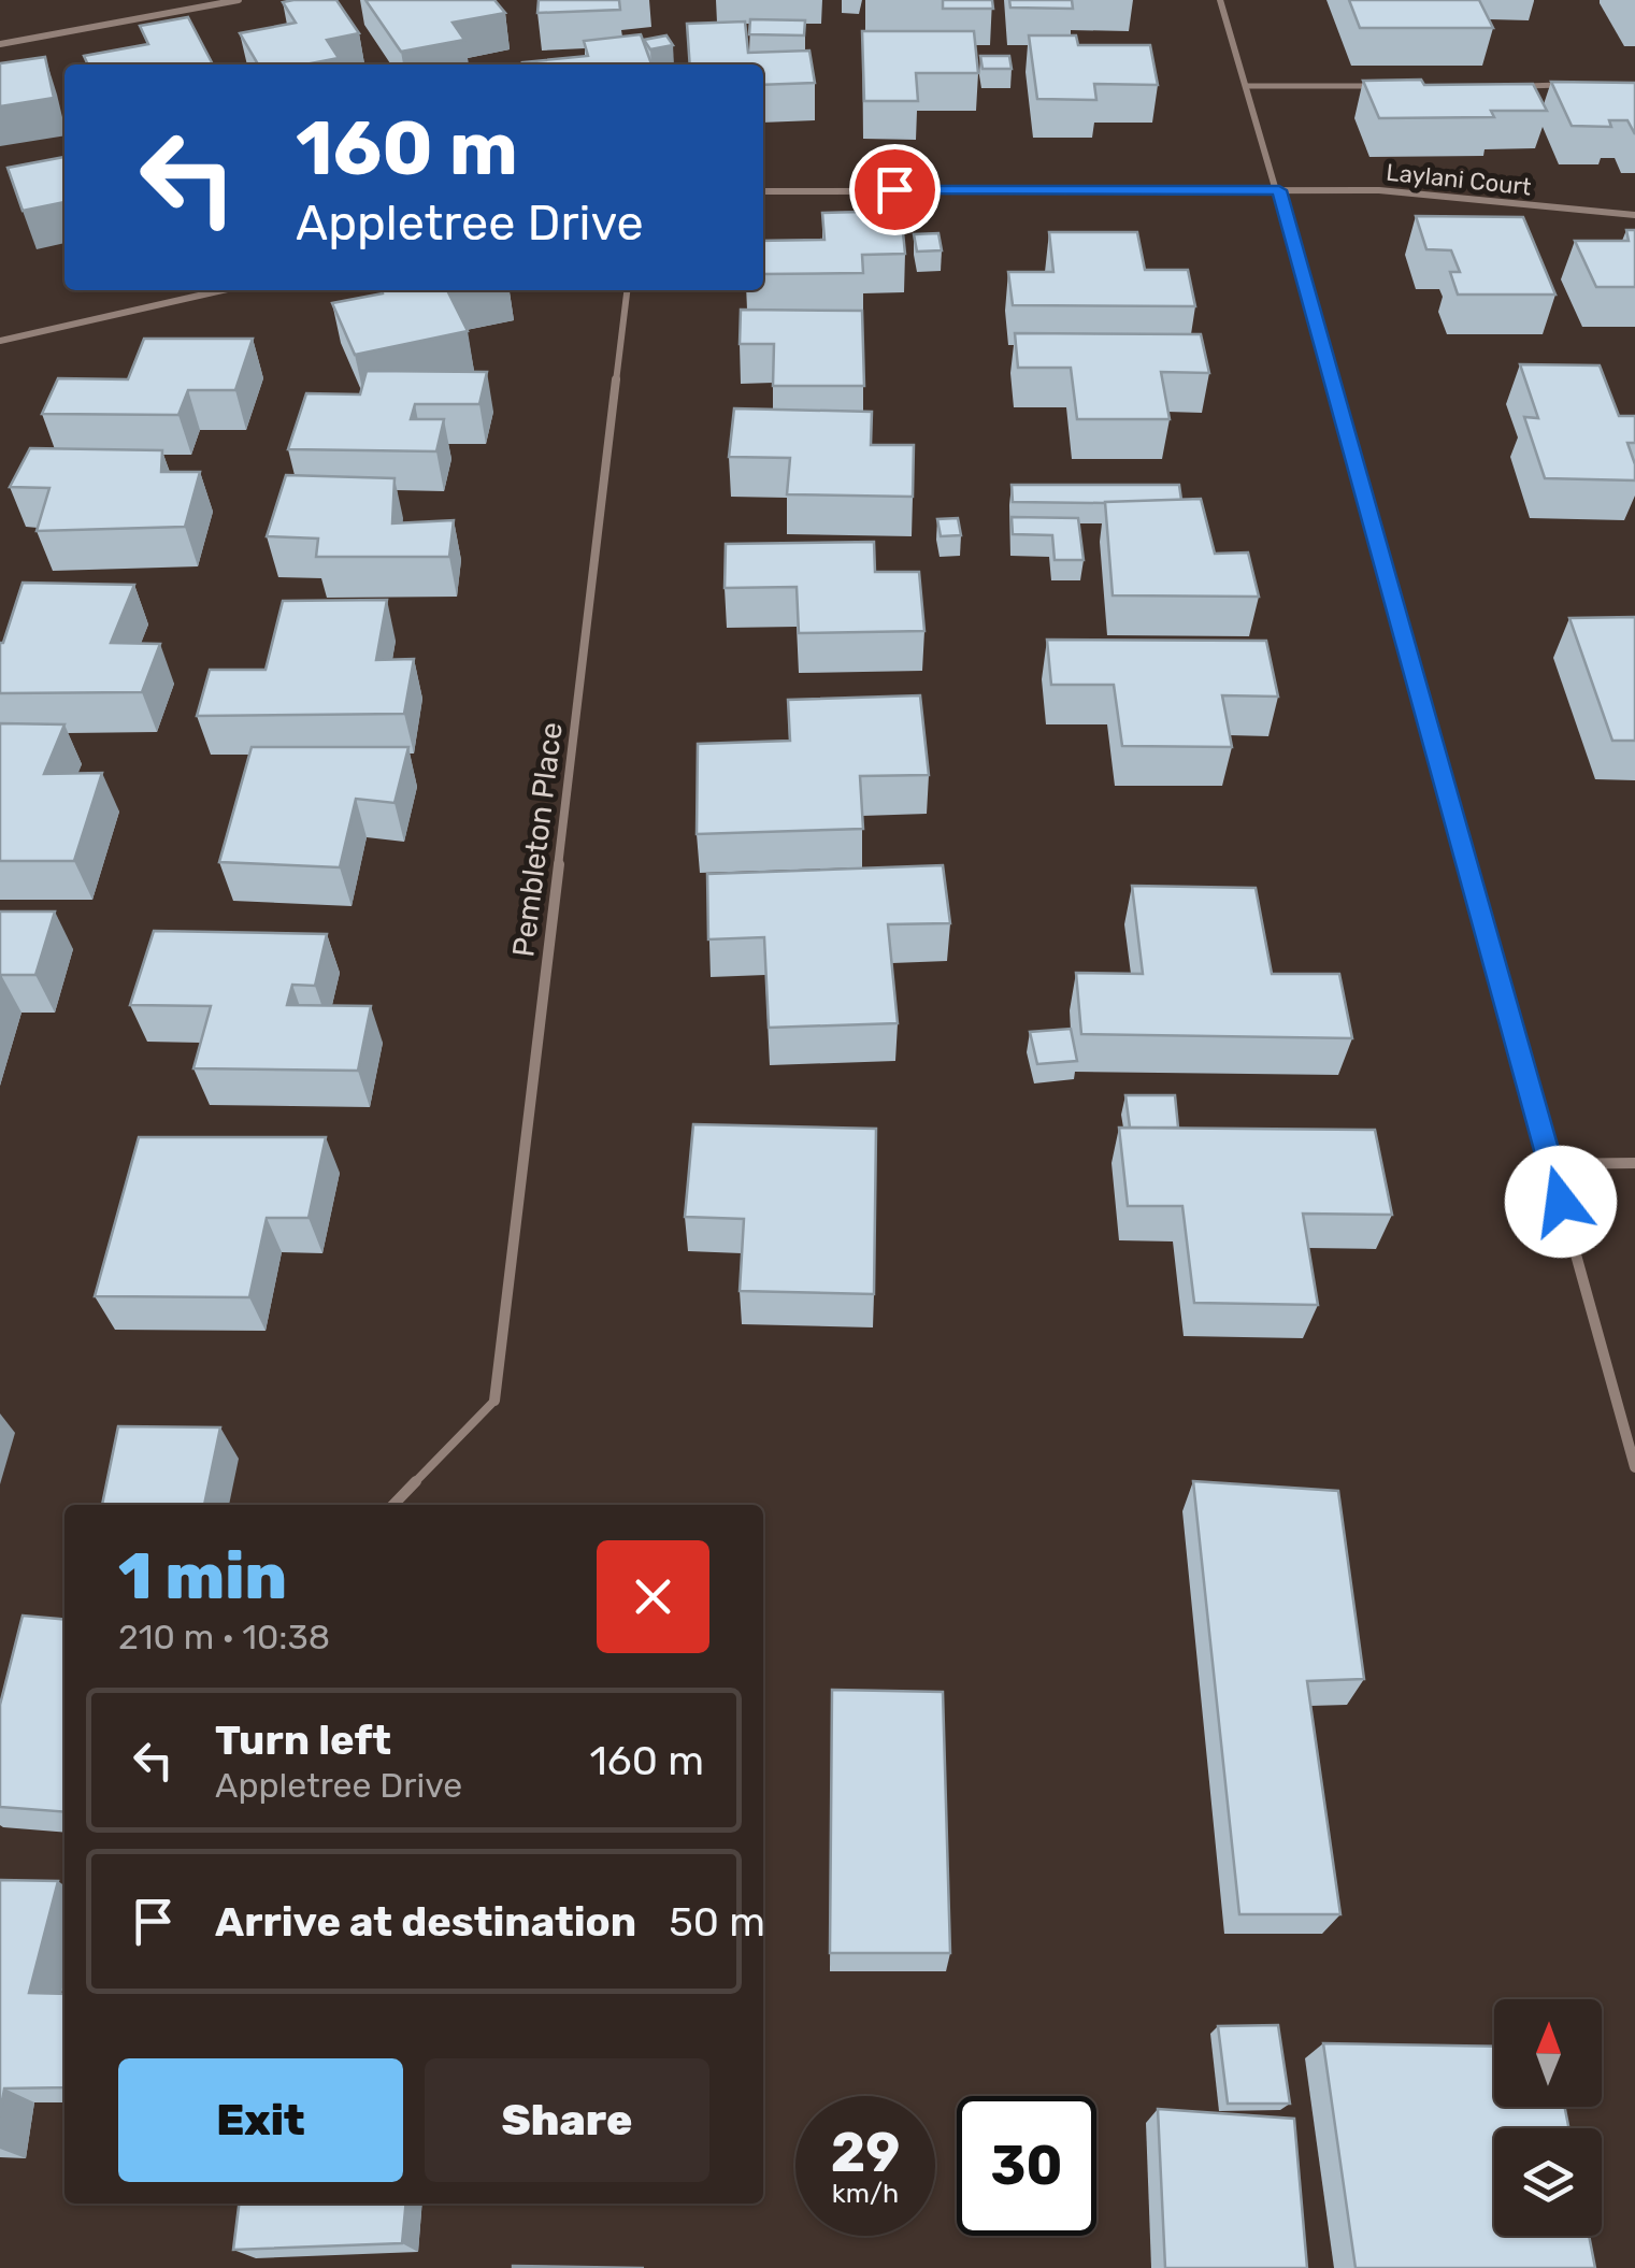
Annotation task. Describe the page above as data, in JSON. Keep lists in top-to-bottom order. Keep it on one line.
{"streets":{"street":["Laylani Court","Pembleton Place"]},"north":"top","page":{"turn":["160 m","Appletree Drive"],"heading":["1 min","210 m · 10:38"],"list":[{"name":"Turn left","note":"Appletree Drive","value":"160 m"},{"name":"Arrive at destination","value":"50 m"}],"buttons":["Exit","Share"],"speed":"29 km/h","limit":"30"}}
